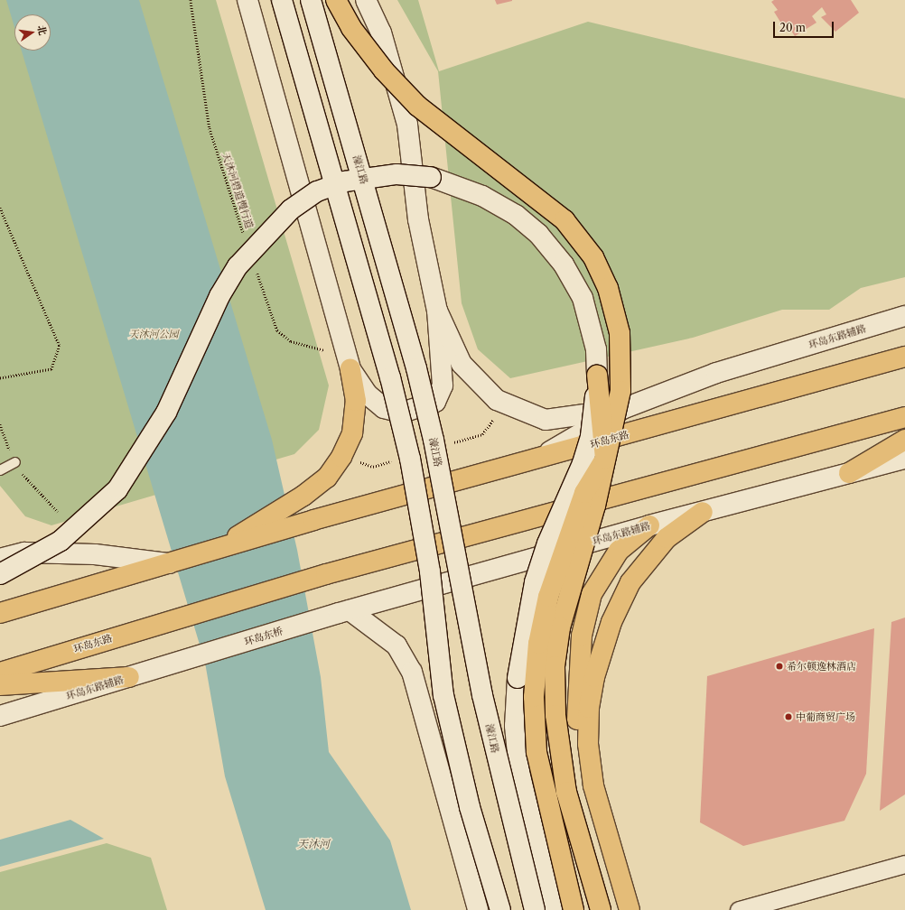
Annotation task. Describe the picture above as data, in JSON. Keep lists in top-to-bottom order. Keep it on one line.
{"streets":{"main road":["濠江路","环岛东路辅路","环岛东路","环岛东桥"],"path":["天沐河碧道慢行道"]},"crossings":[["环岛东路辅路","环岛东路"],["环岛东路辅路","环岛东桥"]],"water":["天沐河"],"parks":["天沐河公园"],"places":["希尔顿逸林酒店","中葡商贸广场"],"scale_bar":"20 m","north":"right"}
